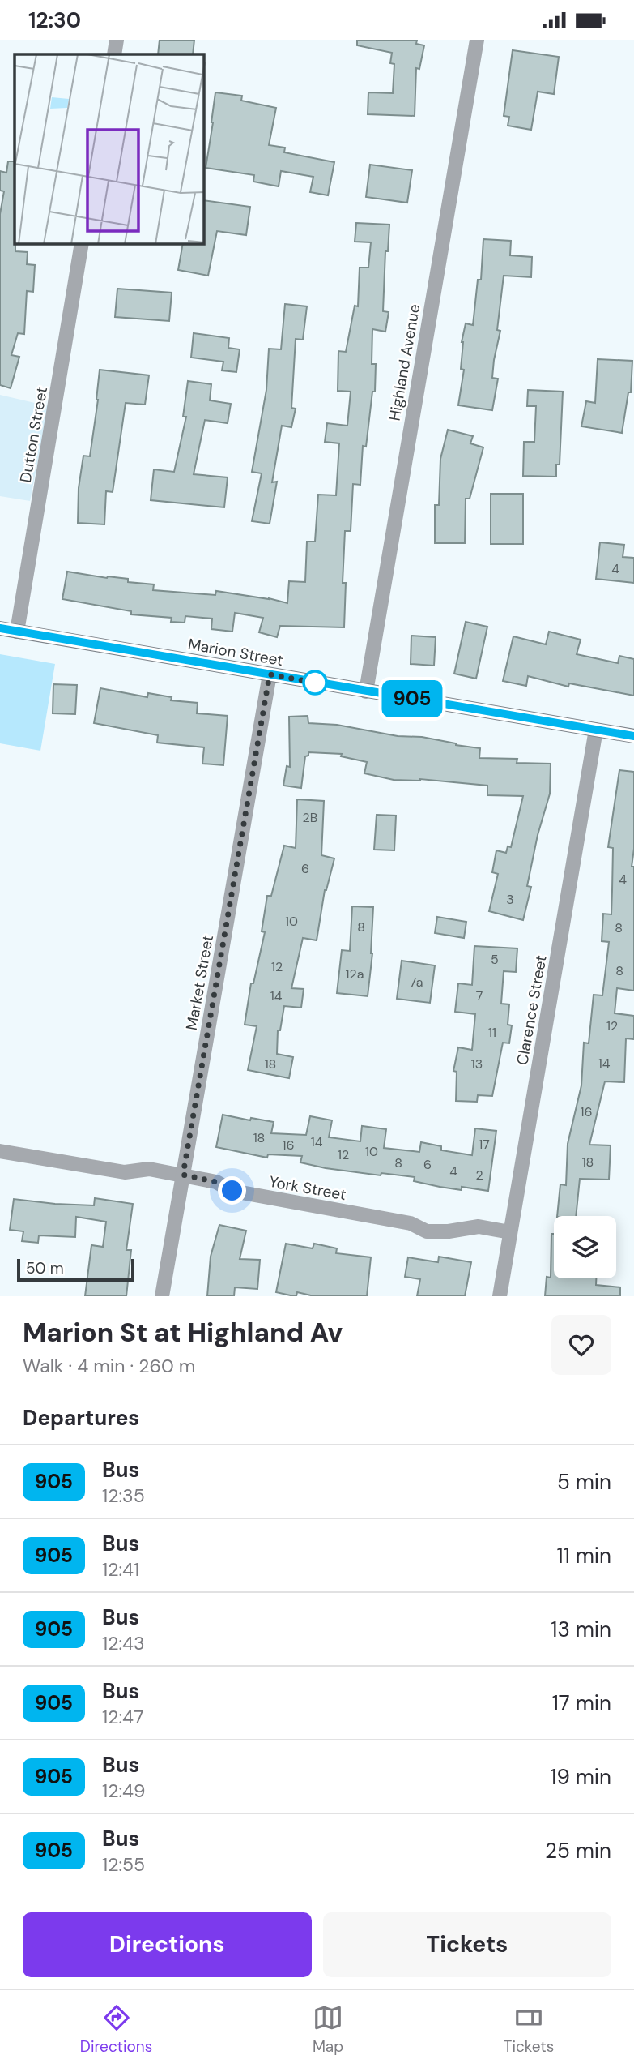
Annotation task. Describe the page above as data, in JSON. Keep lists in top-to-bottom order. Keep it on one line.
{"streets":{"main road":["Marion Street"],"street":["Highland Avenue","Dutton Street","Market Street","Clarence Street","York Street"]},"crossings":[["Highland Avenue","Marion Street"],["Dutton Street","Marion Street"],["Marion Street","Market Street"],["Marion Street","Clarence Street"],["Market Street","York Street"],["Clarence Street","York Street"]],"lines":["bus line 905"],"house_numbers":["4","2B","6","4","3","10","8","8","5","12","8","12a","7a","14","7","12","11","14","18","13","16","18","14","17","16","10","12","18","8","6","4","2"],"scale_bar":"50 m","page":{"status":"12:30","on_map":"905","scale":"50 m","heading":[["Marion St at Highland Av","Walk · 4 min · 260 m"],"Departures"],"list":[{"mark":"905","name":"Bus","note":"12:35","value":"5 min"},{"mark":"905","name":"Bus","note":"12:41","value":"11 min"},{"mark":"905","name":"Bus","note":"12:43","value":"13 min"},{"mark":"905","name":"Bus","note":"12:47","value":"17 min"},{"mark":"905","name":"Bus","note":"12:49","value":"19 min"},{"mark":"905","name":"Bus","note":"12:55","value":"25 min"}],"buttons":["Directions","Tickets"],"tabs":["Directions","Map","Tickets"]}}
